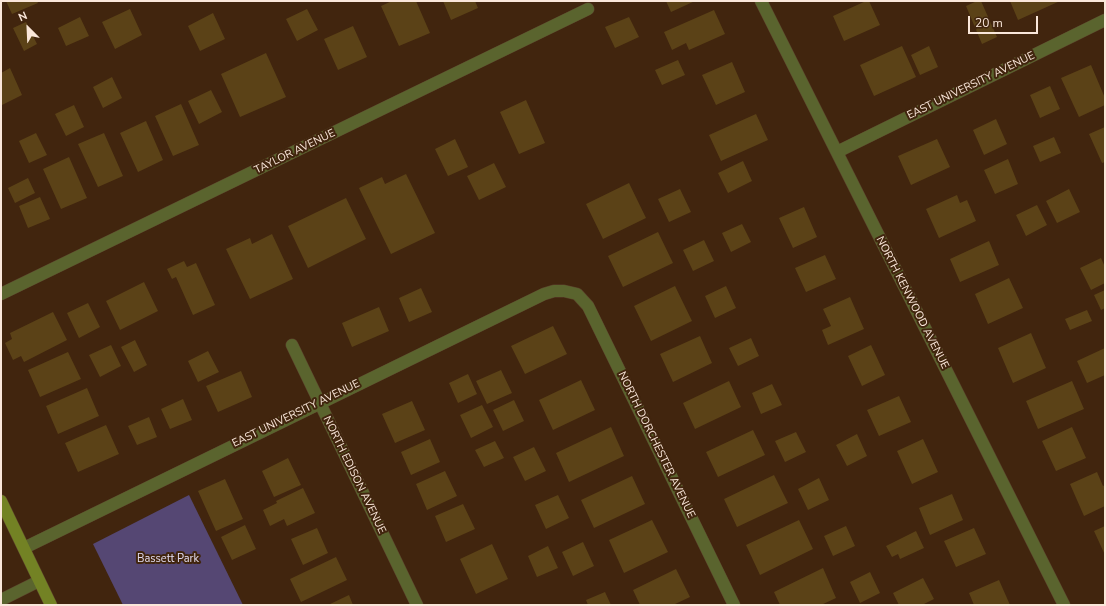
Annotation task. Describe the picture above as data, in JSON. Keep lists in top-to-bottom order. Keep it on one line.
{"streets":{"street":["EAST UNIVERSITY AVENUE","TAYLOR AVENUE","NORTH KENWOOD AVENUE","NORTH DORCHESTER AVENUE","NORTH EDISON AVENUE"]},"crossings":[["EAST UNIVERSITY AVENUE","NORTH KENWOOD AVENUE"],["EAST UNIVERSITY AVENUE","NORTH DORCHESTER AVENUE"],["EAST UNIVERSITY AVENUE","NORTH EDISON AVENUE"]],"parks":["Bassett Park"],"scale_bar":"20 m","north":"top left"}
